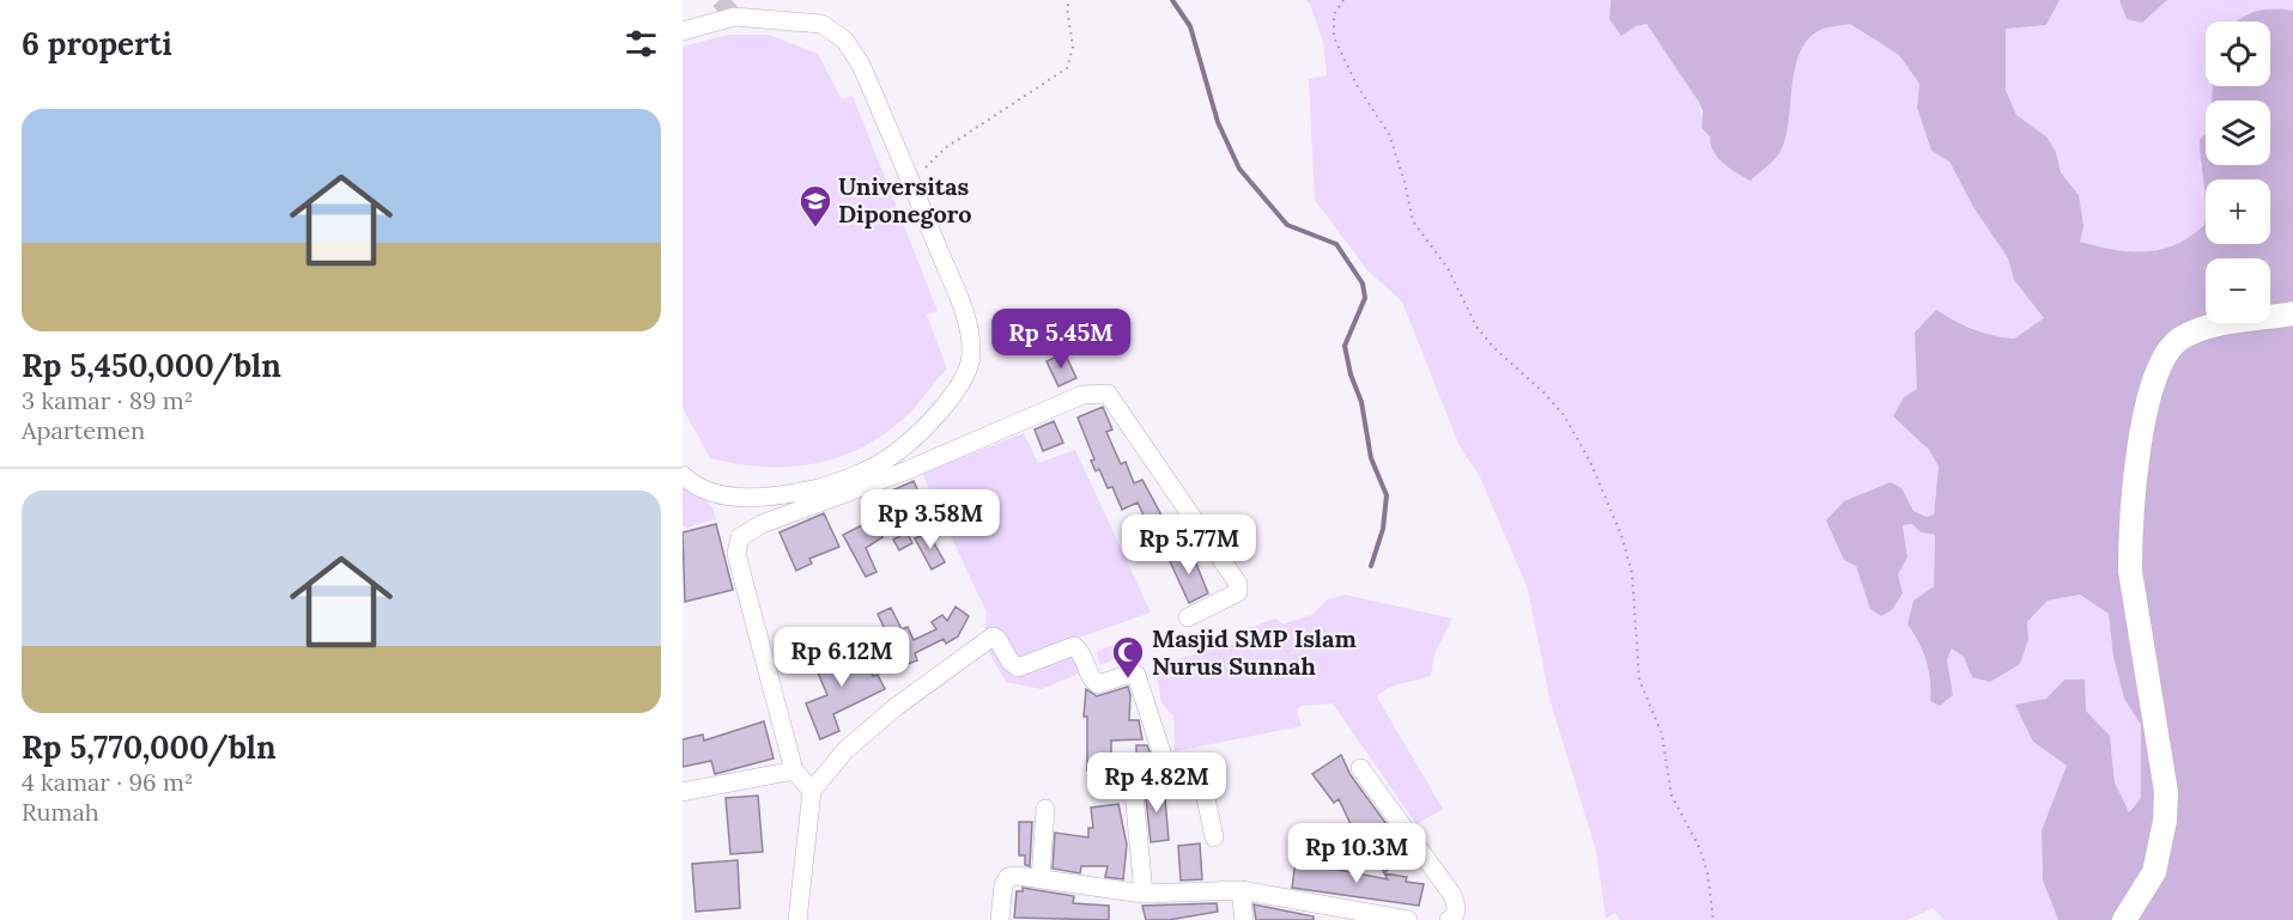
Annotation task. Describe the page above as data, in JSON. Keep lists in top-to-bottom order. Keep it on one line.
{"places":{"school or university":["Universitas Diponegoro"],"mosque":["Masjid SMP Islam Nurus Sunnah"]},"page":{"heading":"6 properti","map_buttons":["+","−"],"list":[{"name":"Rp 5,450,000/bln","note":"3 kamar · 89 m² · Apartemen"},{"name":"Rp 5,770,000/bln","note":"4 kamar · 96 m² · Rumah"}],"price":["Rp 5.45M","Rp 3.58M","Rp 5.77M","Rp 6.12M","Rp 4.82M","Rp 10.3M"]}}
